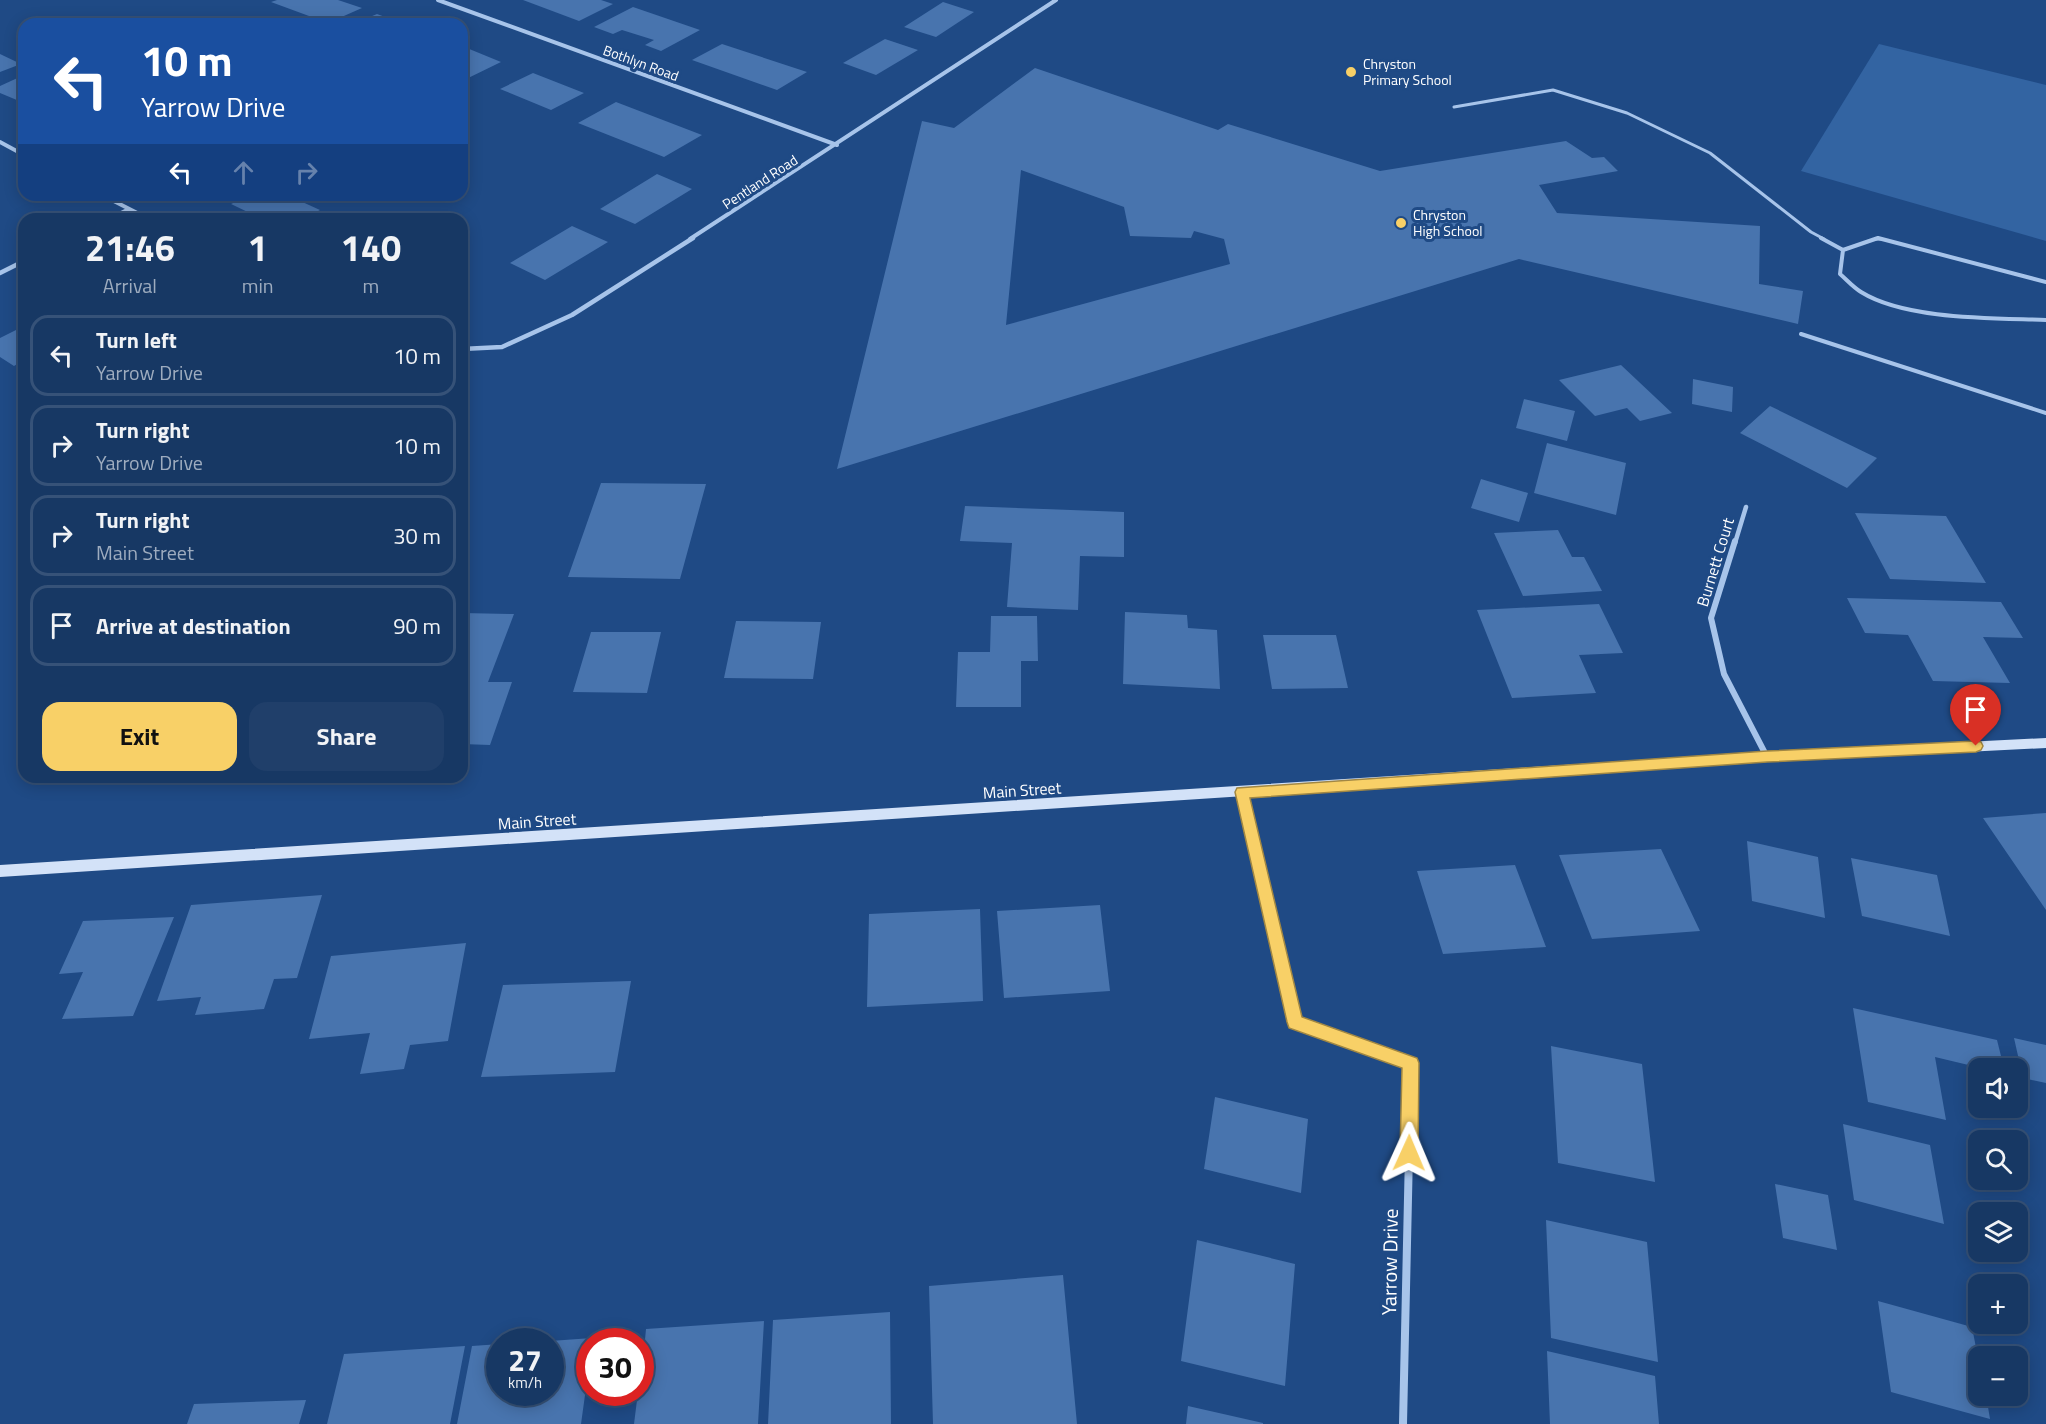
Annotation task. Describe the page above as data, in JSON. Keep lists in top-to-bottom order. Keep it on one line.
{"streets":{"street":["Bothlyn Road","Pentland Road","Burnett Court","Main Street","Yarrow Drive"]},"crossings":[["Bothlyn Road","Pentland Road"],["Burnett Court","Main Street"],["Main Street","Yarrow Drive"]],"places":["Chryston Primary School","Chryston High School"],"page":{"turn":["10 m","Yarrow Drive"],"eta":["21:46","Arrival","1","min","140","m"],"list":[{"name":"Turn left","note":"Yarrow Drive","value":"10 m"},{"name":"Turn right","note":"Yarrow Drive","value":"10 m"},{"name":"Turn right","note":"Main Street","value":"30 m"},{"name":"Arrive at destination","value":"90 m"}],"buttons":["Exit","Share"],"map_buttons":["+","−"],"speed":"27 km/h","limit":"30"}}
